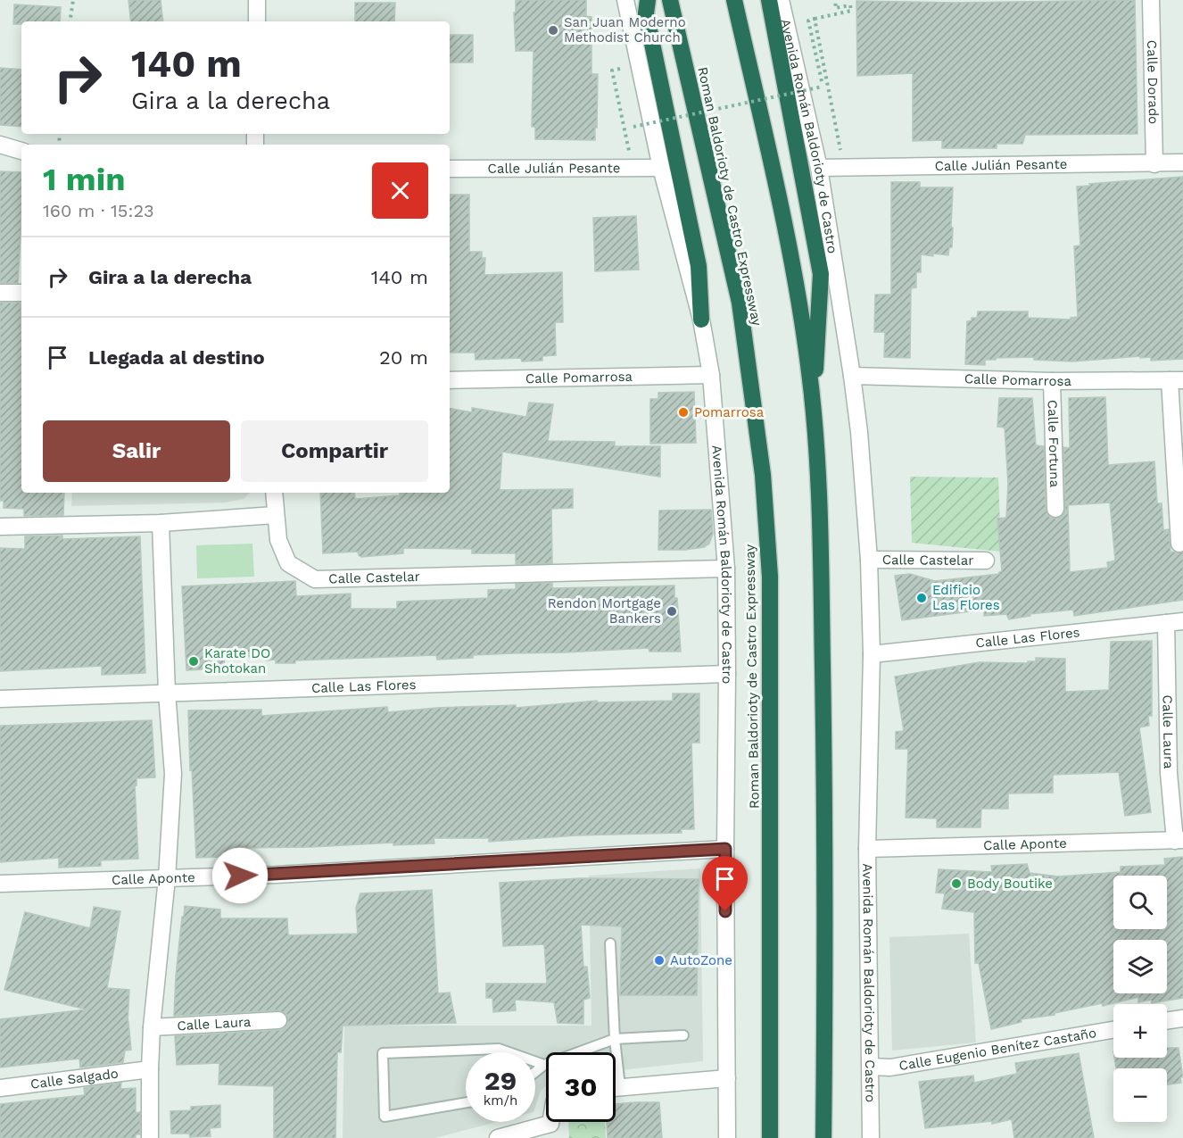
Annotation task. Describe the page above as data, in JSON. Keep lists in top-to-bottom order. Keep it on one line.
{"streets":{"highway":["Roman Baldorioty de Castro Expressway"],"street":["Calle Dorado","Avenida Román Baldorioty de Castro","Calle Julián Pesante","Calle Pomarrosa","Calle Fortuna","Calle Castelar","Calle Las Flores","Calle Laura","Calle Aponte","Calle Eugenio Benítez Castaño","Calle Salgado"]},"crossings":[["Calle Dorado","Calle Julián Pesante"],["Avenida Román Baldorioty de Castro","Calle Julián Pesante"],["Avenida Román Baldorioty de Castro","Calle Pomarrosa"],["Avenida Román Baldorioty de Castro","Calle Castelar"],["Avenida Román Baldorioty de Castro","Calle Las Flores"],["Avenida Román Baldorioty de Castro","Calle Aponte"],["Avenida Román Baldorioty de Castro","Calle Eugenio Benítez Castaño"],["Calle Pomarrosa","Calle Fortuna"],["Calle Las Flores","Calle Laura"],["Calle Laura","Calle Aponte"]],"places":["San Juan Moderno Methodist Church","Pomarrosa","Edificio Las Flores","Rendon Mortgage Bankers","Karate DO Shotokan","Body Boutike","AutoZone"],"page":{"turn":["140 m","Gira a la derecha"],"heading":["1 min","160 m · 15:23"],"list":[{"name":"Gira a la derecha","value":"140 m"},{"name":"Llegada al destino","value":"20 m"}],"buttons":["Salir","Compartir"],"map_buttons":["+","−"],"speed":"29 km/h","limit":"30"}}
